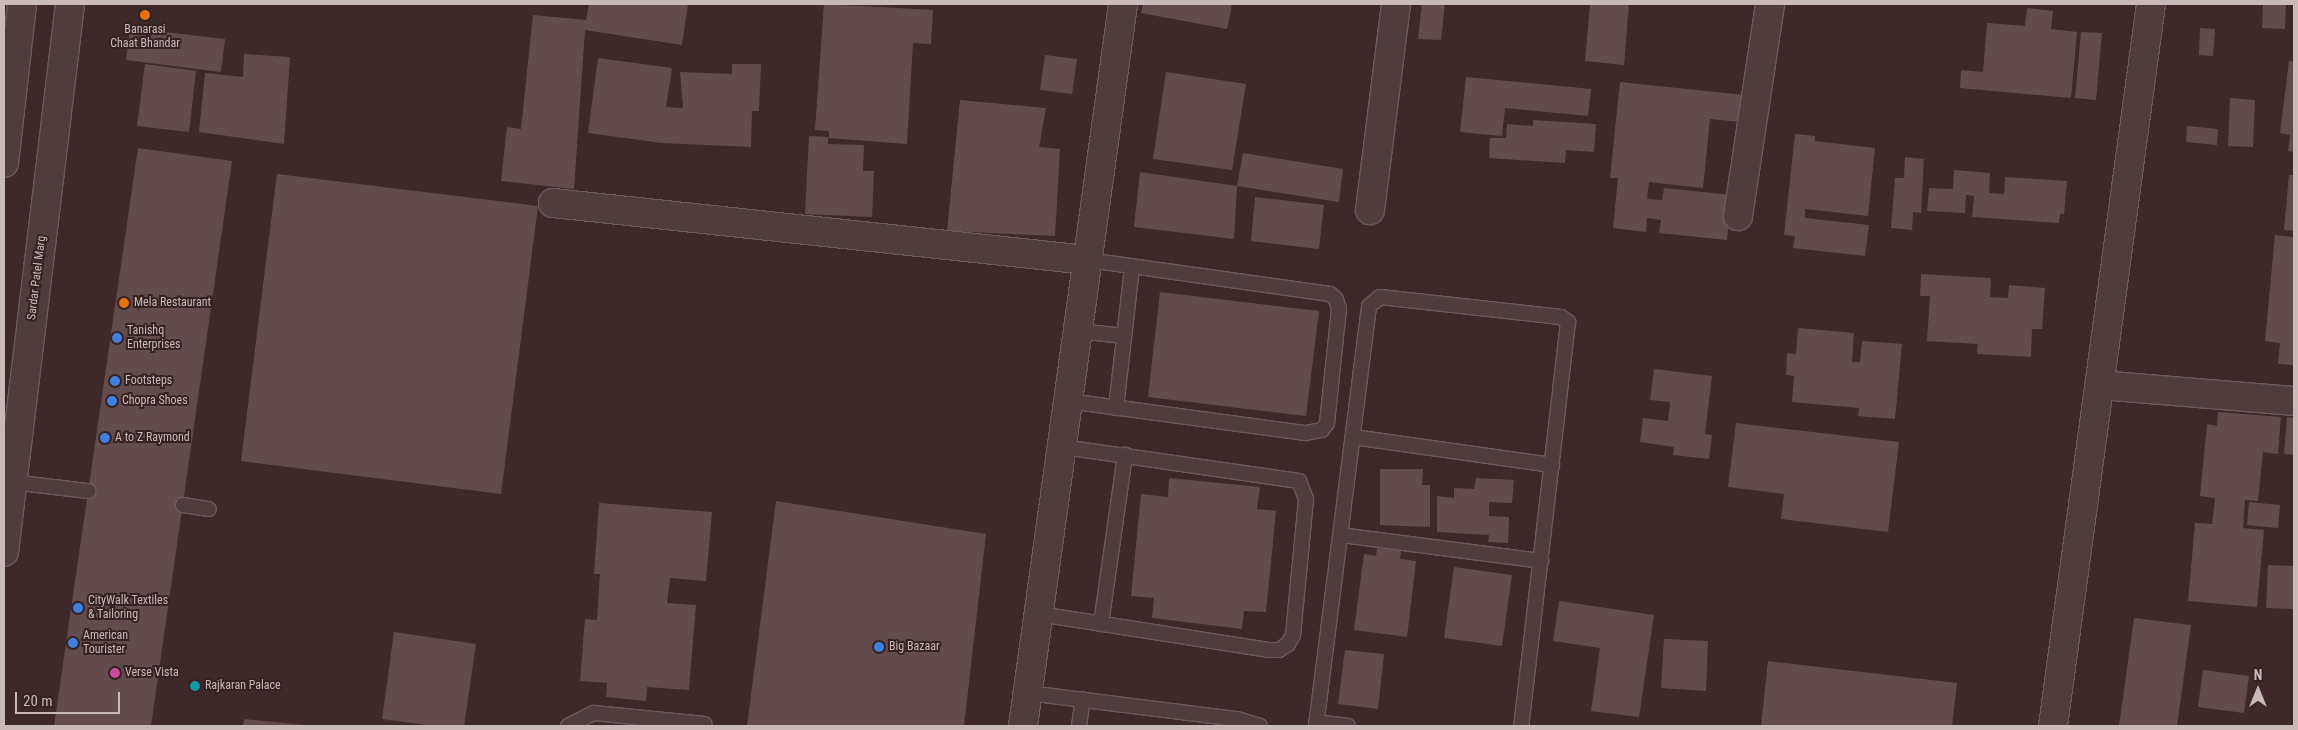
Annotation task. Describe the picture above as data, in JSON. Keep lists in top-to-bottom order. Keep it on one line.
{"streets":{"street":["Sardar Patel Marg"]},"places":["Banarasi Chaat Bhandar","Mela Restaurant","Tanishq Enterprises","Footsteps","Chopra Shoes","A to Z Raymond","CityWalk Textiles & Tailoring","American Tourister","Big Bazaar","Verse Vista","Rajkaran Palace"],"scale_bar":"20 m","north":"top"}
